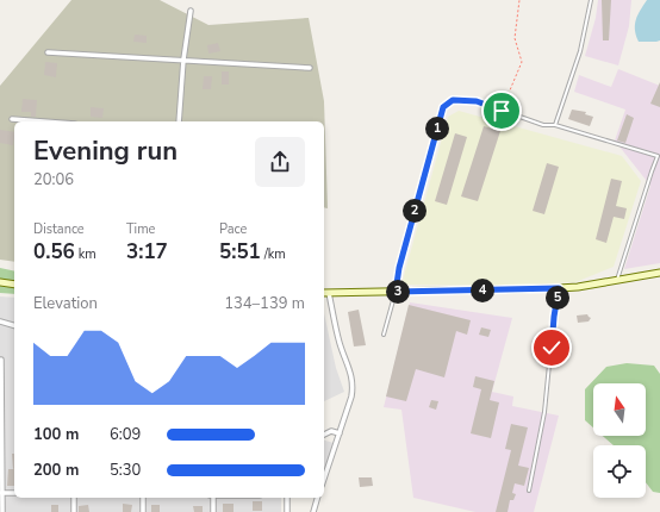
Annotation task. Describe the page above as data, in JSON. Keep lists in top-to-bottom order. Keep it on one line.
{"north":"top","page":{"pins":["1","2","4","3","5"],"heading":["Evening run","20:06"],"stats":[["Distance","0.56 km"],["Time","3:17"],["Pace","5:51 /km"]],"chart":["Elevation","134–139 m"],"list":[{"name":"100 m","note":"6:09"},{"name":"200 m","note":"5:30"}]}}
